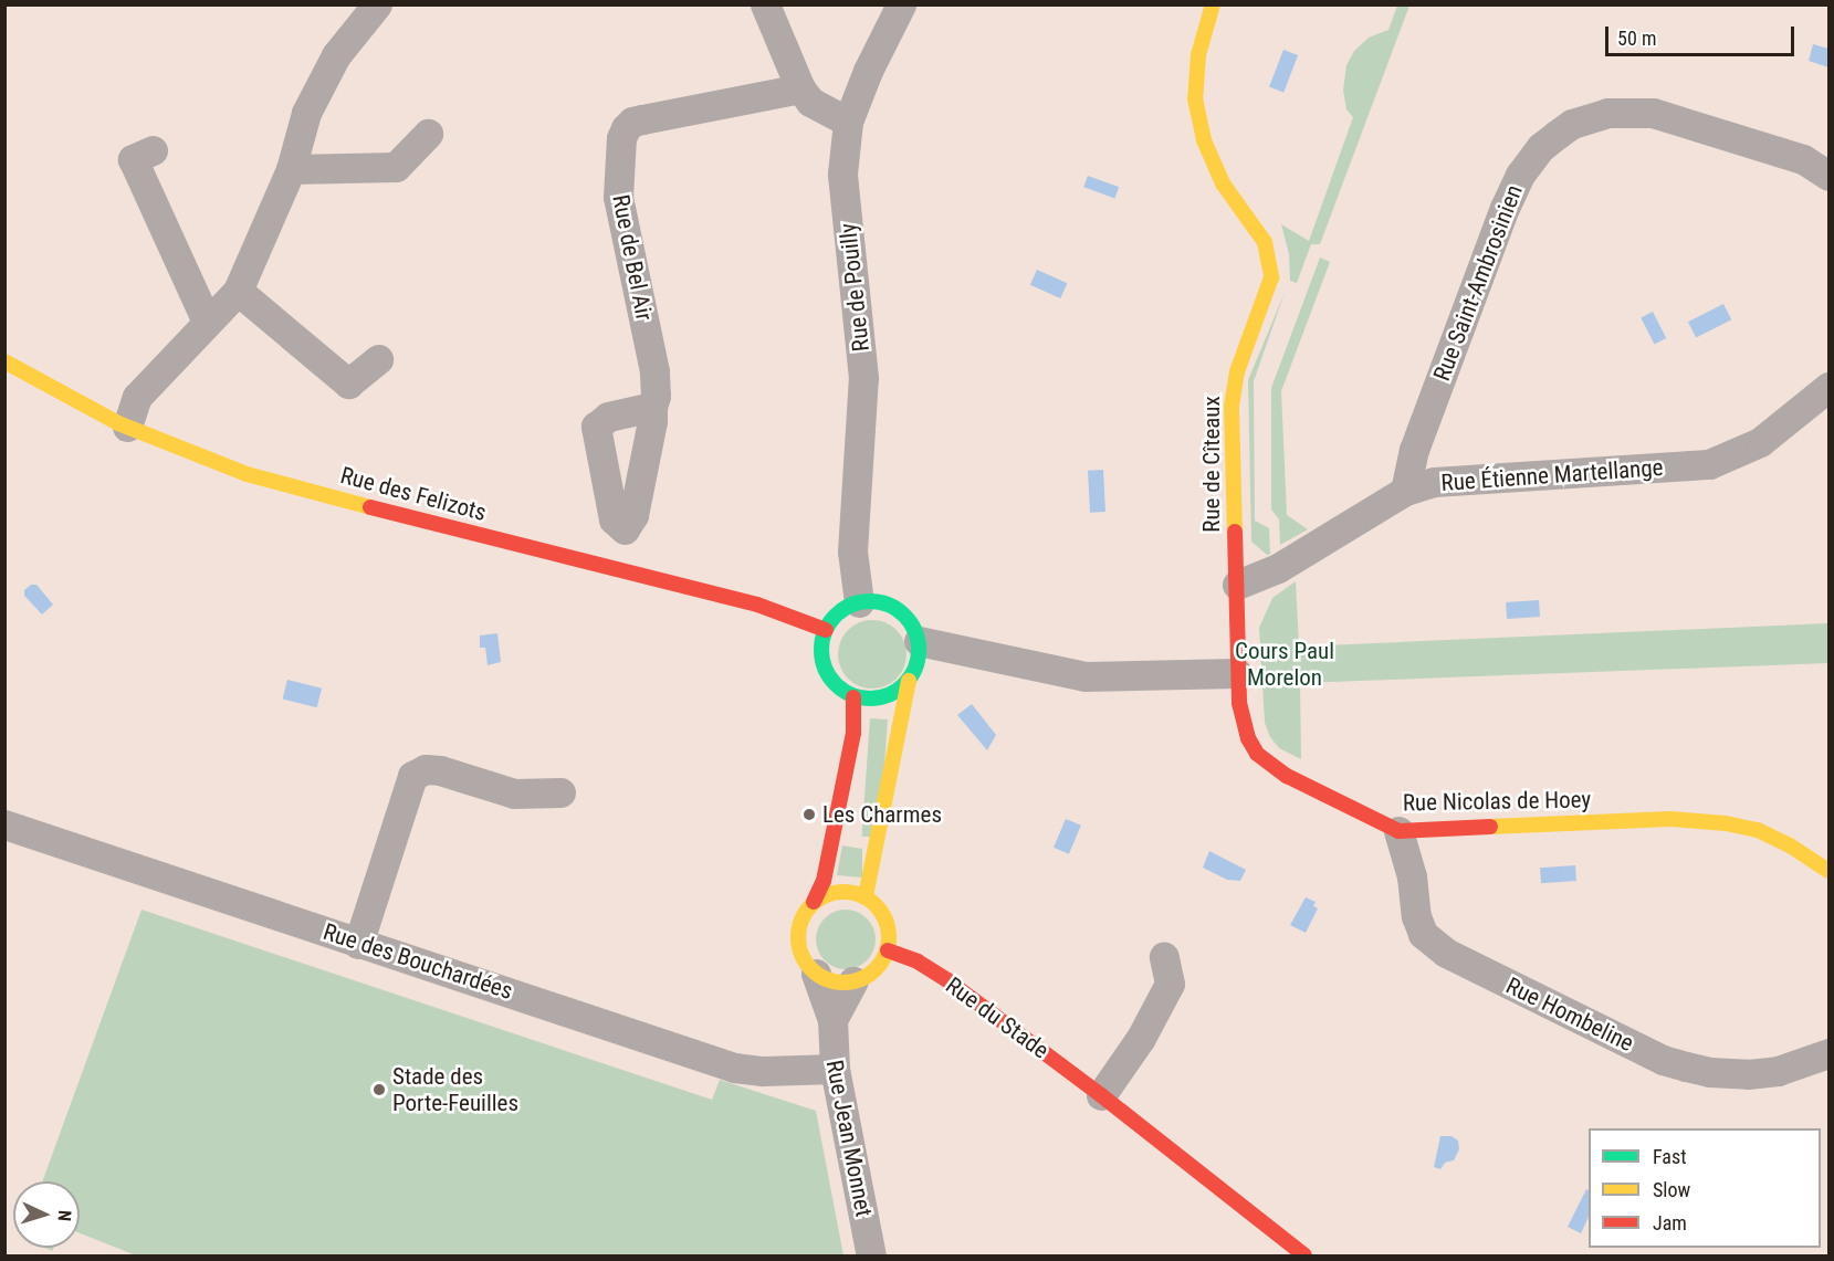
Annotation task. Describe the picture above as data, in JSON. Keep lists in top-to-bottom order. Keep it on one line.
{"streets":{"street":["Rue de Bel Air","Rue Saint-Ambrosinien","Rue de Pouilly","Rue de Cîteaux","Rue Étienne Martellange","Rue des Felizots","Rue Nicolas de Hoey","Rue des Bouchardées","Rue Hombeline","Rue du Stade","Rue Jean Monnet"]},"crossings":[["Rue de Bel Air","Rue des Felizots"],["Rue Saint-Ambrosinien","Rue Étienne Martellange"],["Rue de Pouilly","Rue des Felizots"],["Rue de Cîteaux","Rue Étienne Martellange"],["Rue de Cîteaux","Rue Nicolas de Hoey"],["Rue Nicolas de Hoey","Rue Hombeline"],["Rue des Bouchardées","Rue Jean Monnet"],["Rue du Stade","Rue Jean Monnet"]],"parks":["Cours Paul Morelon"],"places":["Les Charmes","Stade des Porte-Feuilles"],"legend":["Fast","Slow","Jam"],"scale_bar":"50 m","north":"right"}
